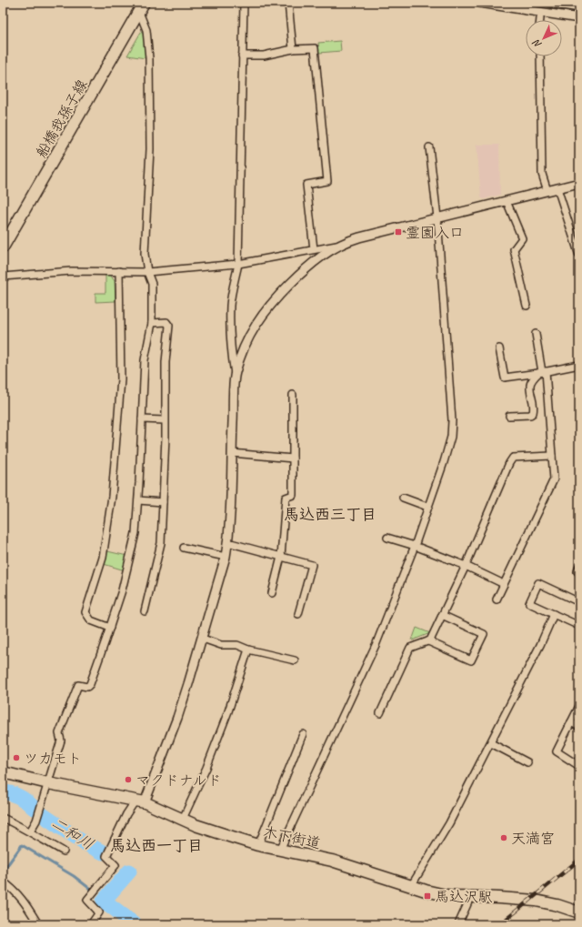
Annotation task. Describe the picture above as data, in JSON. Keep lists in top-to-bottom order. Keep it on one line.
{"streets":{"main road":["船橋我孫子線","木下街道"]},"districts":["馬込西三丁目","馬込西一丁目"],"water":["二和川"],"places":{"transit":["霊園入口","馬込沢駅"],"other":["ツカモト","マクドナルド","天満宮"]},"north":"bottom left"}
